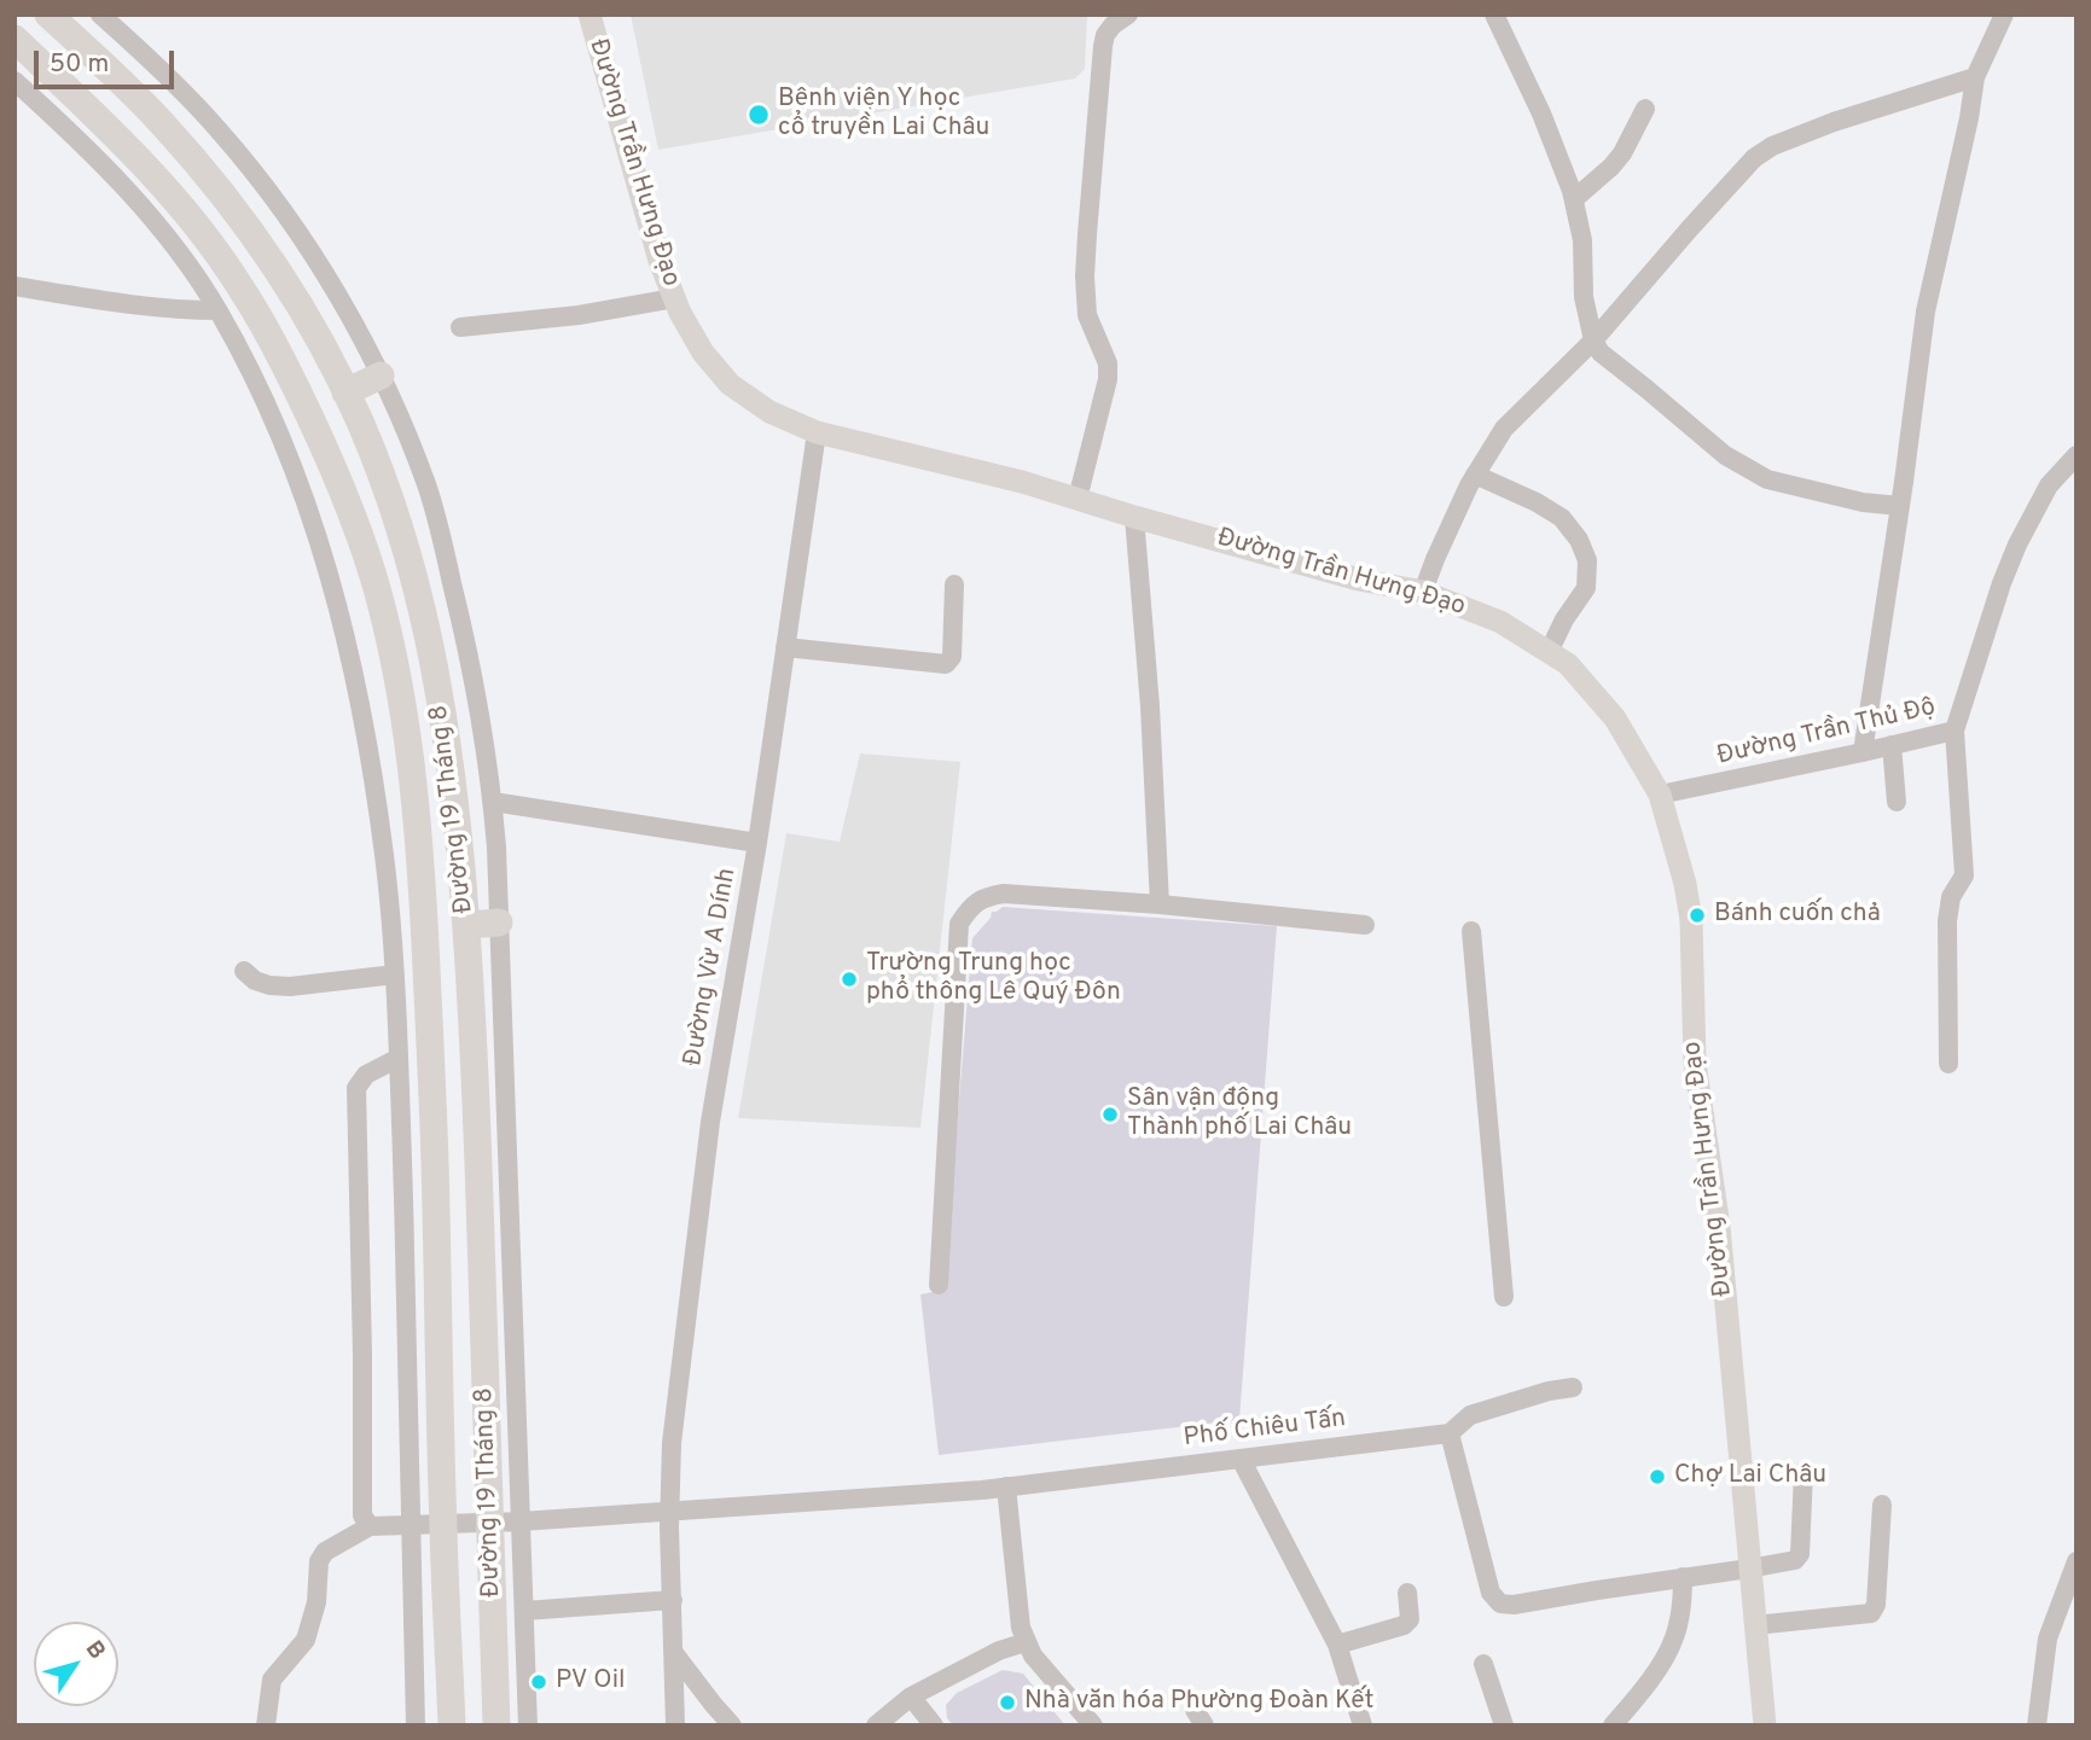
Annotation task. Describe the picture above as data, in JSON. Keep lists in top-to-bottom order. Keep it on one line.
{"streets":{"highway":["Đường 19 Tháng 8"],"main road":["Đường Trần Hưng Đạo"],"street":["Đường Trần Thủ Độ","Đường Vừ A Dính","Phố Chiêu Tấn"]},"crossings":[["Đường Trần Hưng Đạo","Đường Trần Thủ Độ"],["Đường Trần Hưng Đạo","Đường Vừ A Dính"],["Đường 19 Tháng 8","Phố Chiêu Tấn"],["Đường Vừ A Dính","Phố Chiêu Tấn"]],"places":["Bệnh viện Y học cổ truyền Lai Châu","Bánh cuốn chả","Trường Trung học phổ thông Lê Quý Đôn","Sân vận động Thành phố Lai Châu","Chợ Lai Châu","PV Oil","Nhà văn hóa Phường Đoàn Kết"],"scale_bar":"50 m","north":"top right"}
